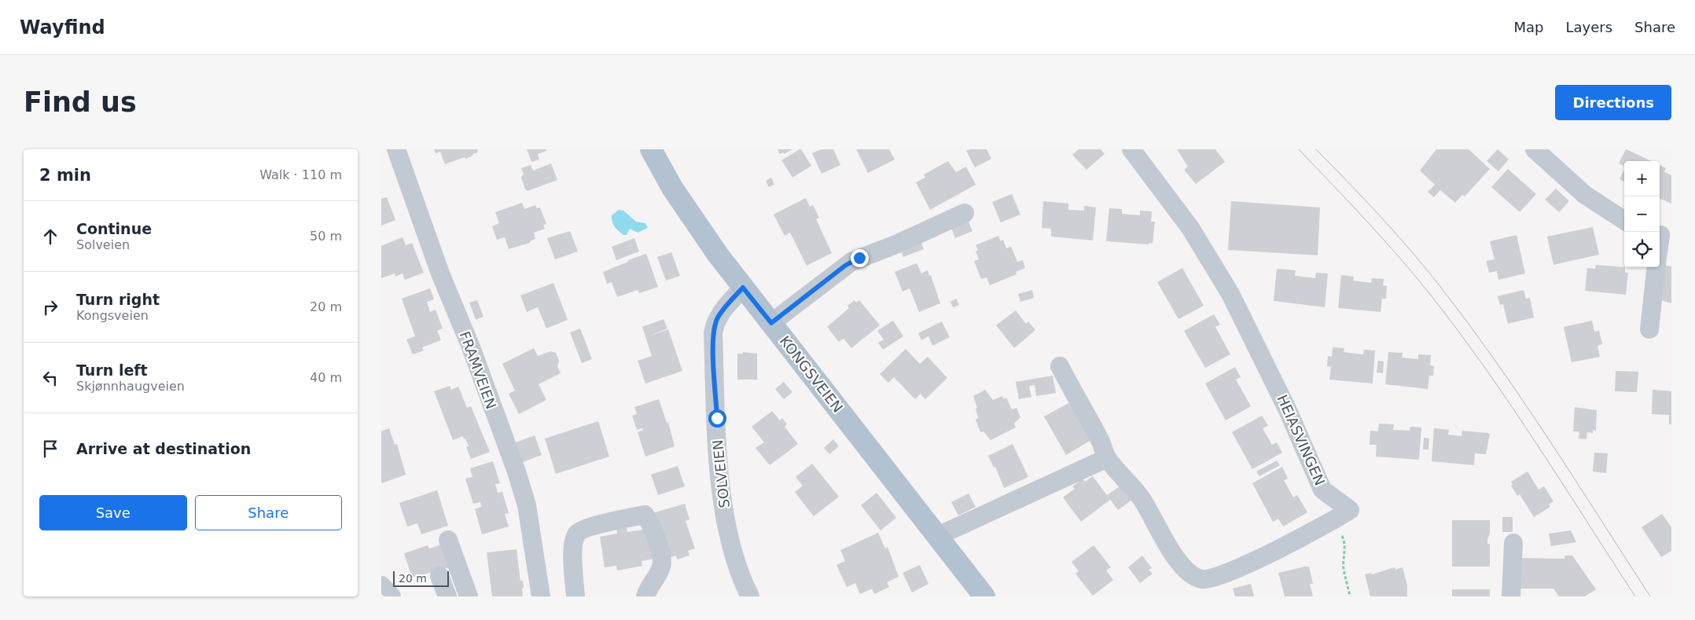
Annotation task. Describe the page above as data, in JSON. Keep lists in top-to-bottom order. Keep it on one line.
{"streets":{"main road":["KONGSVEIEN"],"street":["FRAMVEIEN","HEIASVINGEN","SOLVEIEN"]},"crossings":[["KONGSVEIEN","SOLVEIEN"]],"scale_bar":"20 m","page":{"header":"Wayfind","nav":["Map","Layers","Share"],"buttons":["Directions",["Save","Share"]],"title":"Find us","heading":["2 min","Walk · 110 m"],"map_buttons":["+","−"],"list":[["Continue","Solveien","50 m"],["Turn right","Kongsveien","20 m"],["Turn left","Skjønnhaugveien","40 m"],"Arrive at destination"],"scale":"20 m"}}
